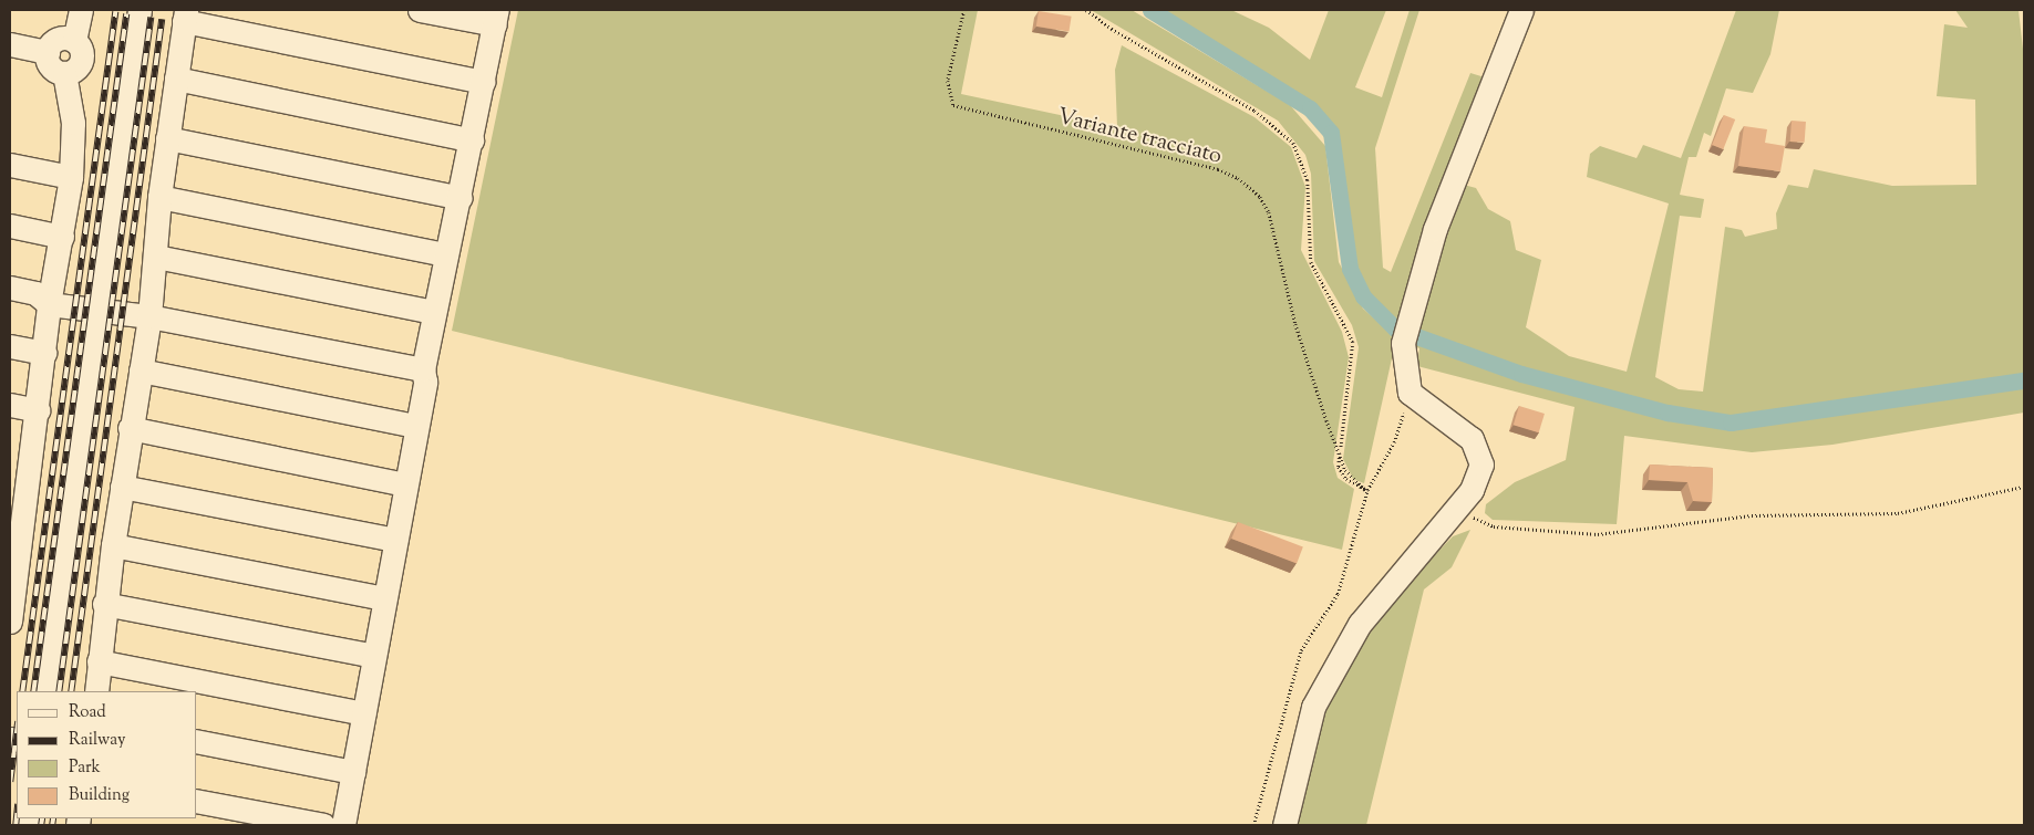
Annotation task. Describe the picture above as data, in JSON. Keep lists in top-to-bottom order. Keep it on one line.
{"streets":{"path":["Variante tracciato"]},"legend":["Road","Railway","Park","Building"]}
